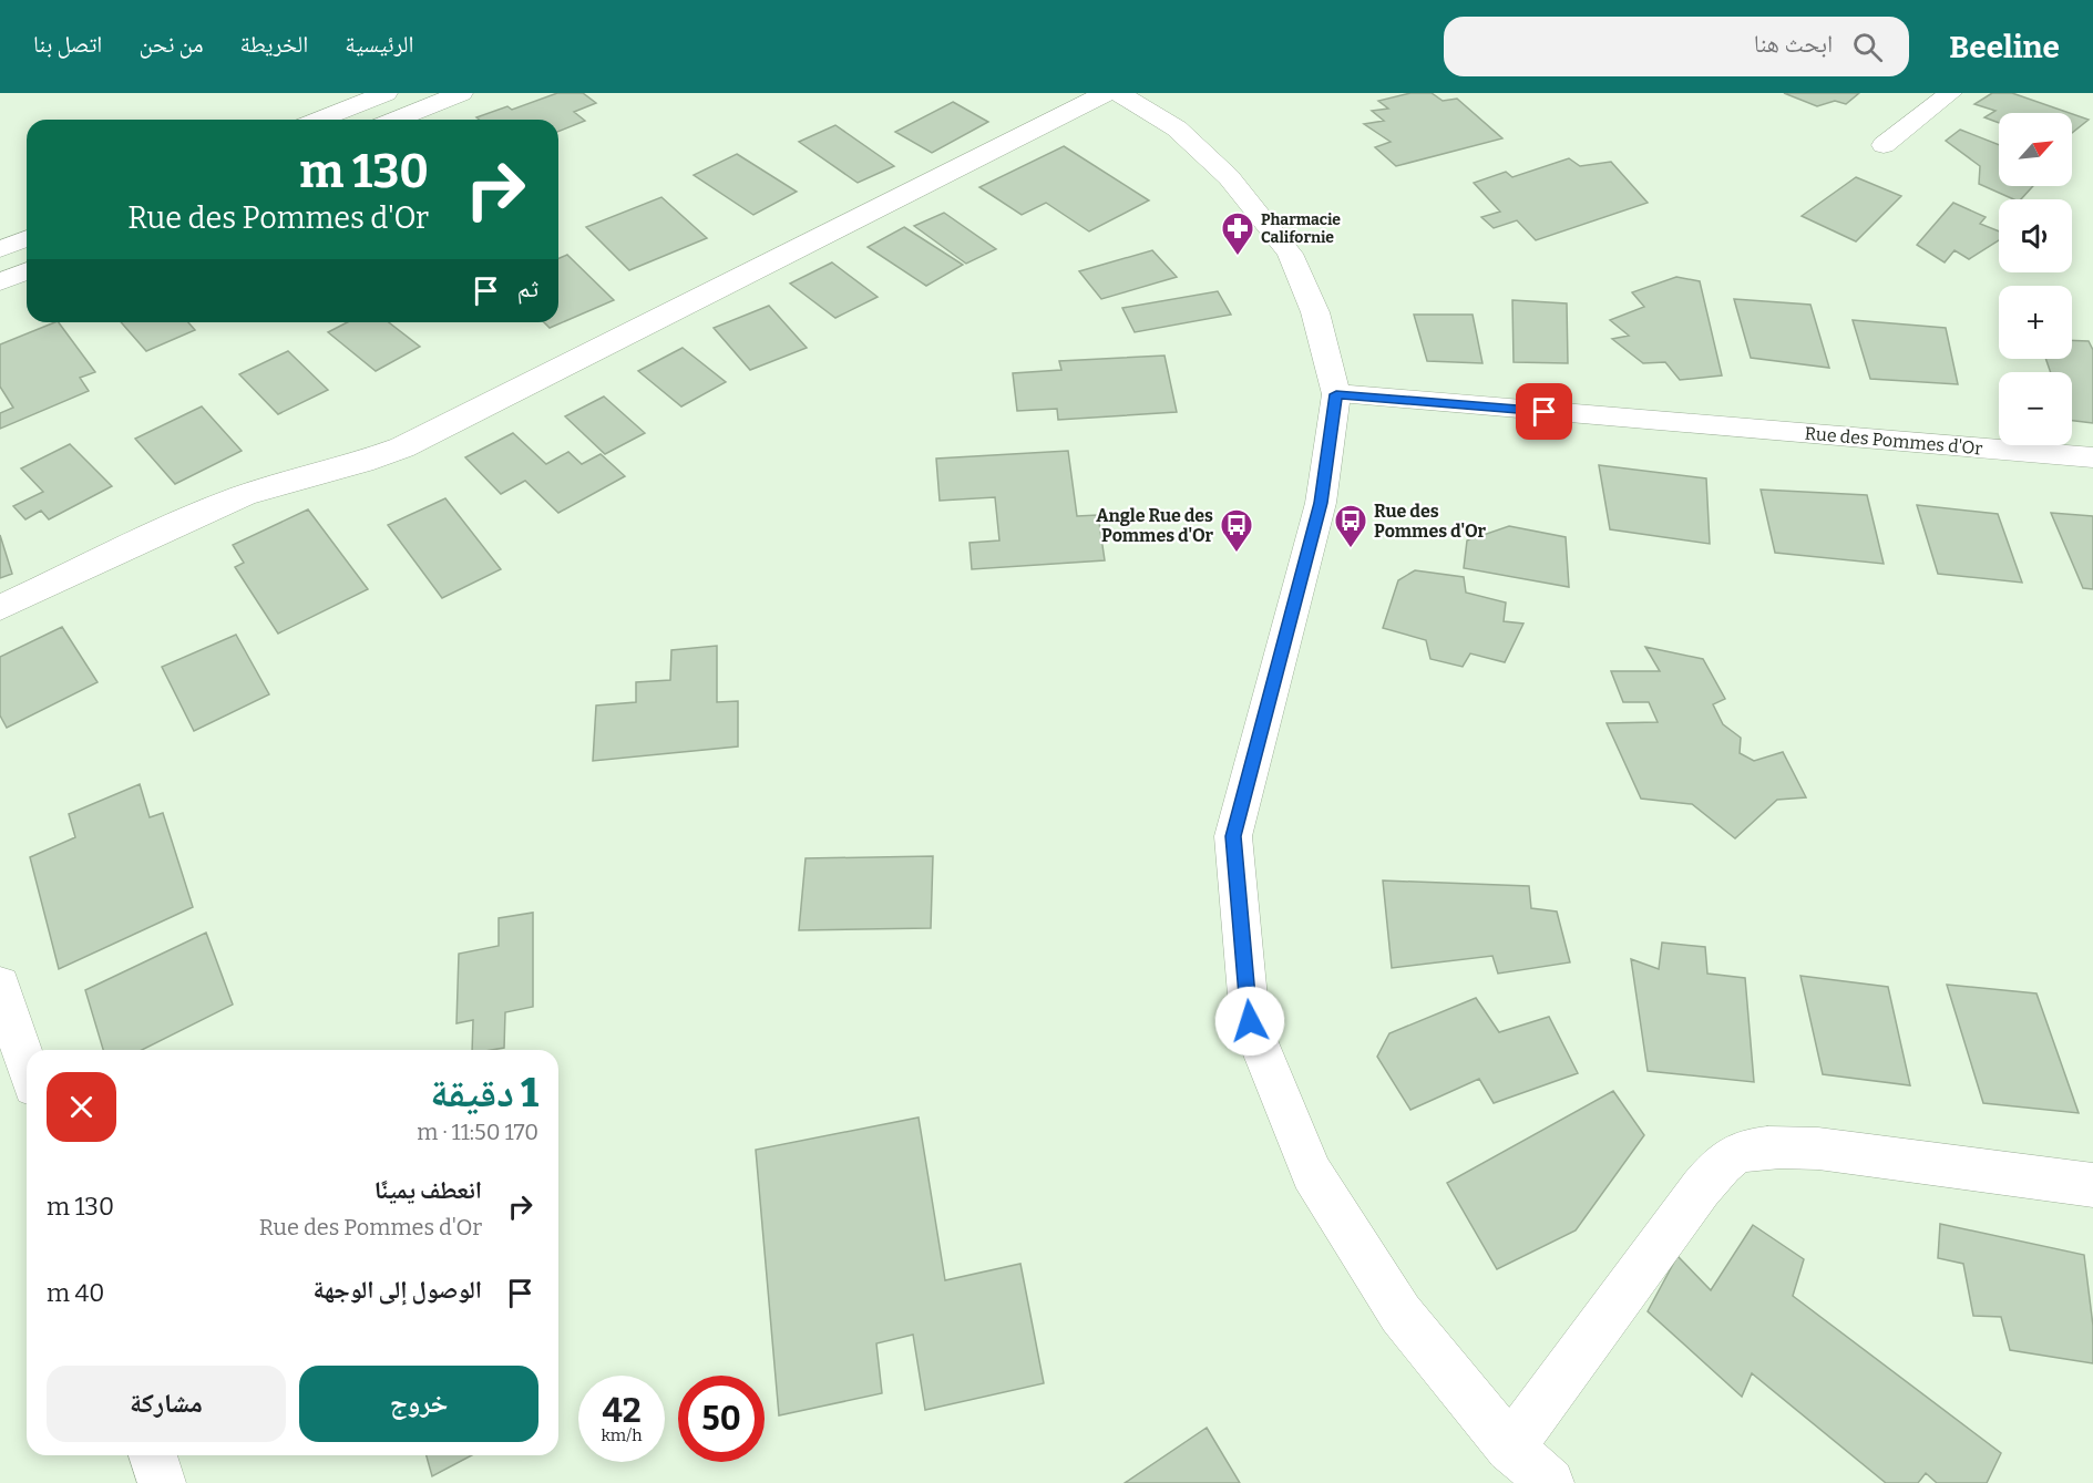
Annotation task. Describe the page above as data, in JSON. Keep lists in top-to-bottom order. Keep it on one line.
{"streets":{"street":["Rue des Pommes d'Or"]},"places":{"pharmacy":["Pharmacie Californie"],"bus stop":["Rue des Pommes d'Or","Angle Rue des Pommes d'Or"]},"north":"top right","page":{"header":"Beeline","search":"ابحث هنا","nav":["الرئيسية","الخريطة","من نحن","اتصل بنا"],"map_buttons":["+","−"],"turn":["130 m","Rue des Pommes d'Or"],"then":"ثم","heading":["1 دقيقة","170 m · 11:50"],"list":[{"name":"انعطف يمينًا","note":"Rue des Pommes d'Or","value":"130 m"},{"name":"الوصول إلى الوجهة","value":"40 m"}],"buttons":["خروج","مشاركة"],"speed":"42 km/h","limit":"50"}}
